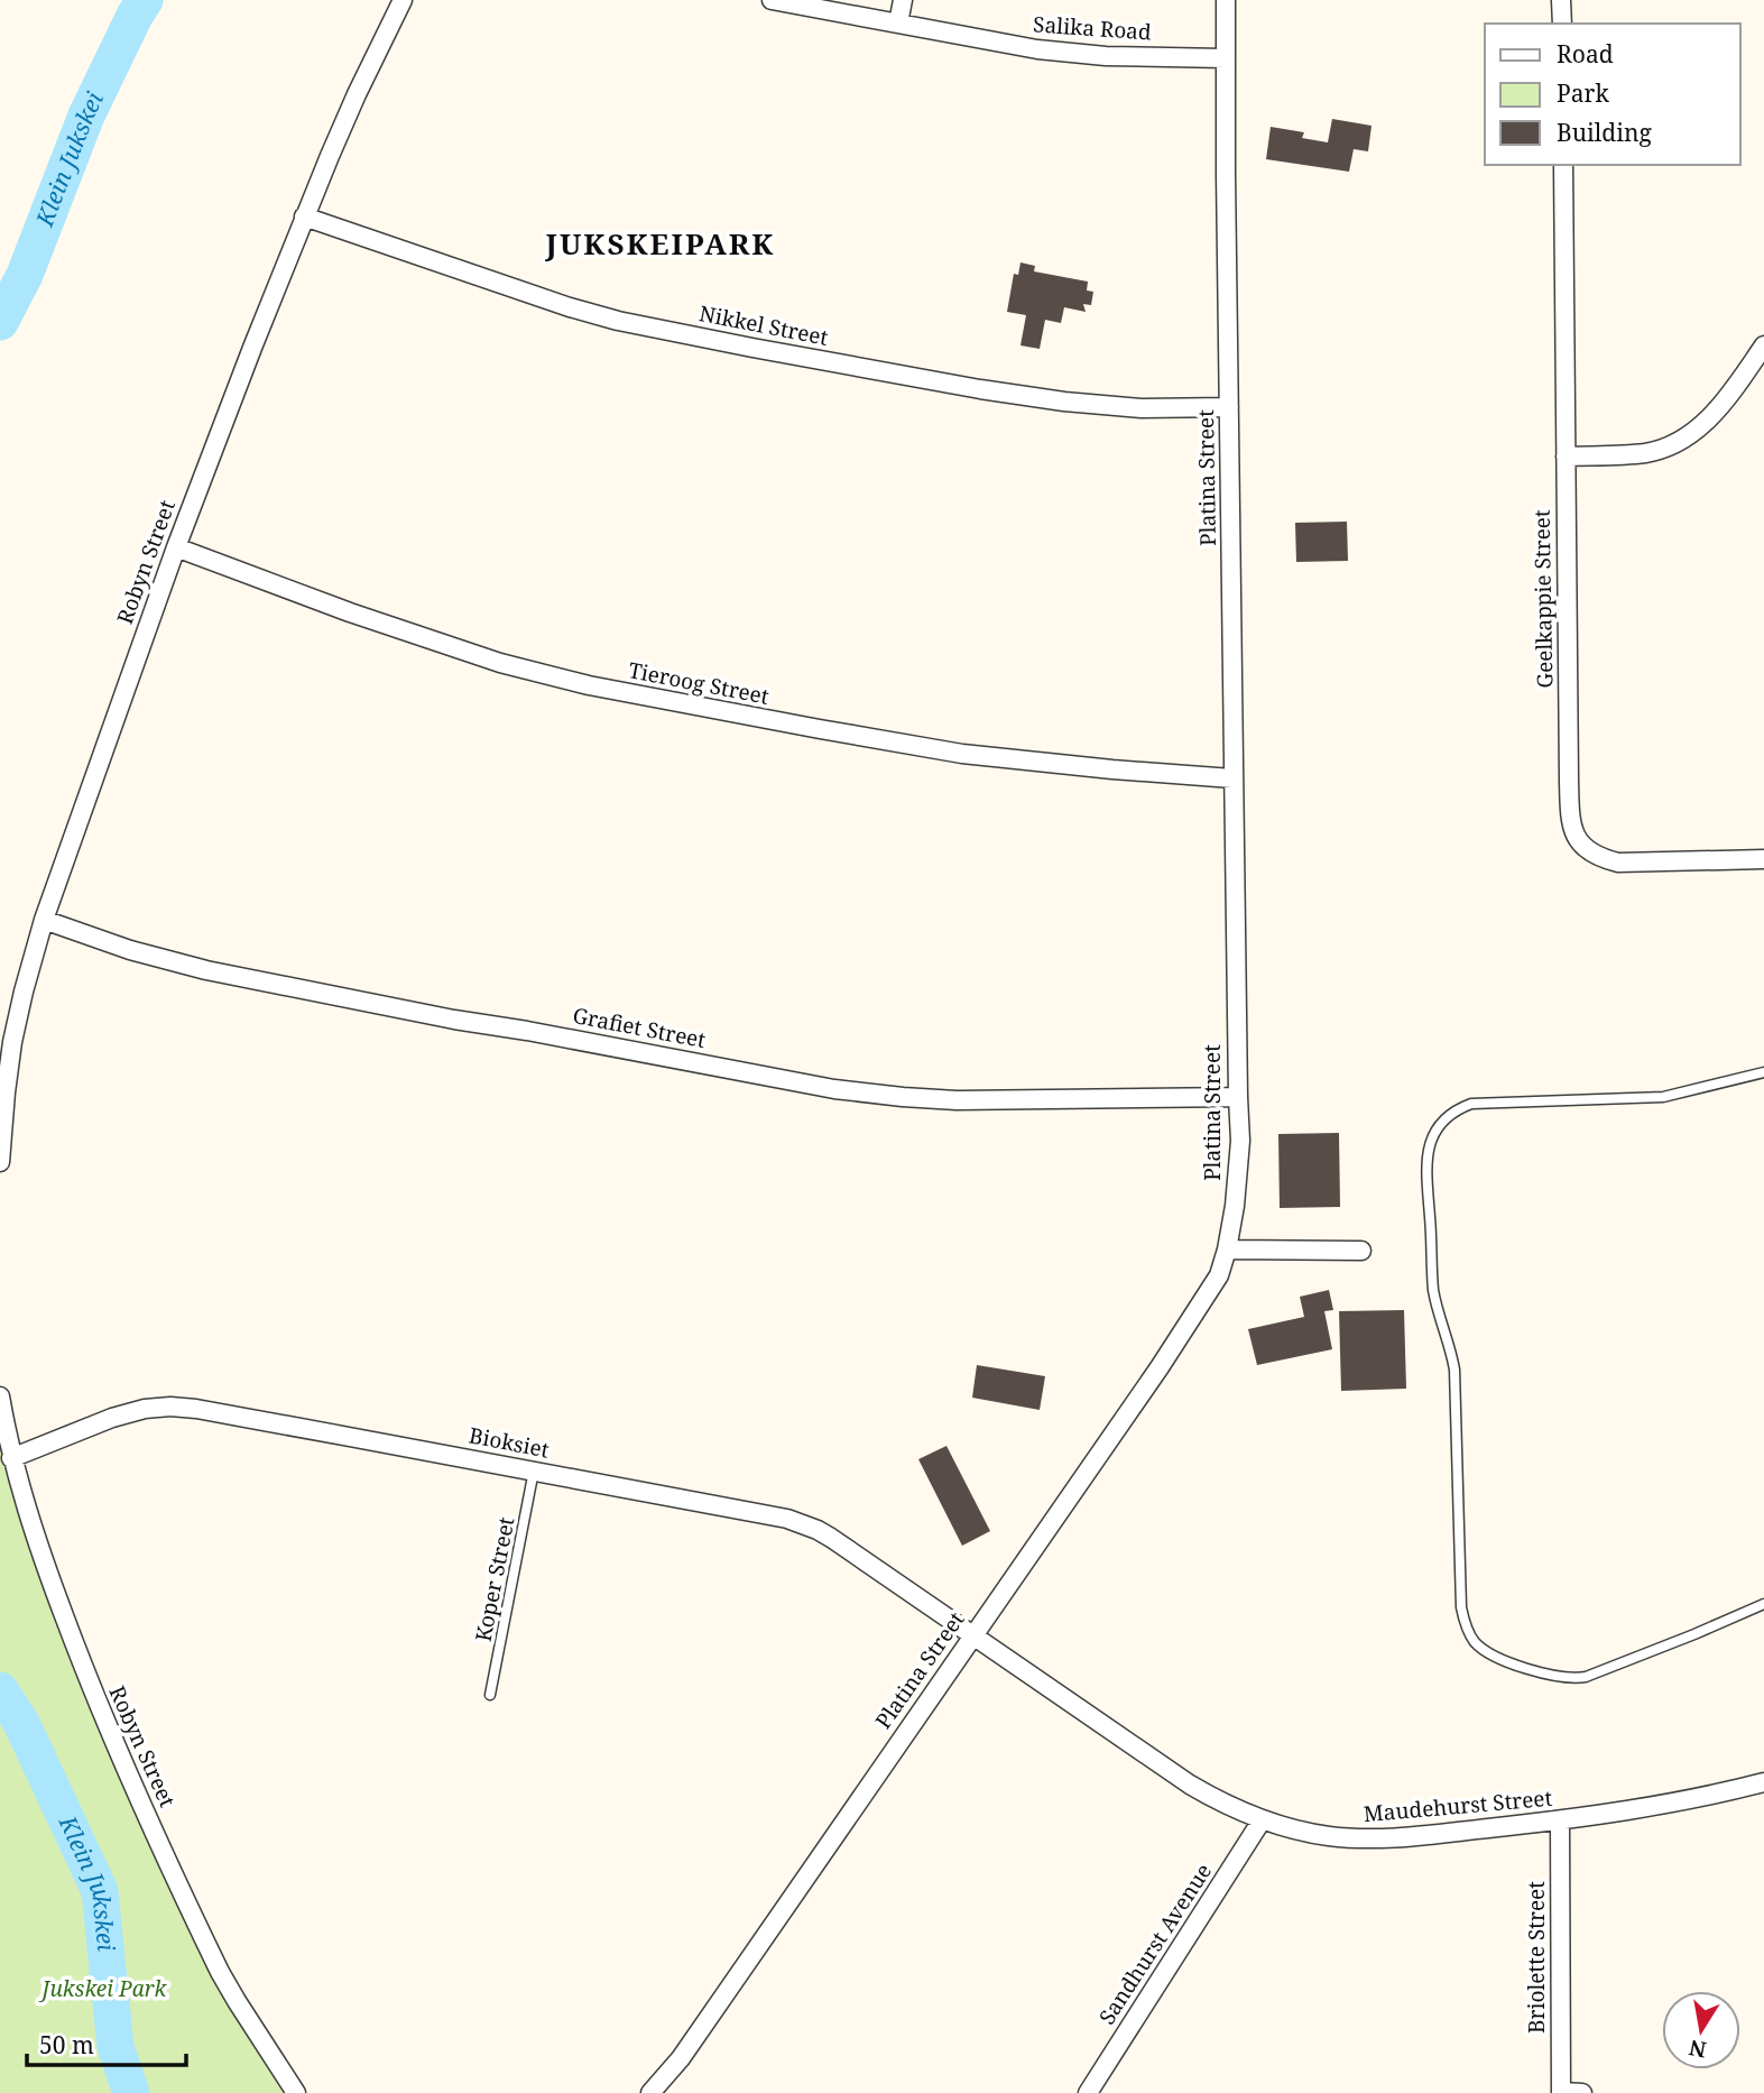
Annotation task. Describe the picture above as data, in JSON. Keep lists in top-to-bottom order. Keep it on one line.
{"streets":{"street":["Salika Road","Nikkel Street","Platina Street","Robyn Street","Geelkappie Street","Tieroog Street","Grafiet Street","Bioksiet","Maudehurst Street","Sandhurst Avenue","Briolette Street"],"lane":["Koper Street"]},"crossings":[["Salika Road","Platina Street"],["Nikkel Street","Platina Street"],["Nikkel Street","Robyn Street"],["Platina Street","Tieroog Street"],["Platina Street","Grafiet Street"],["Platina Street","Bioksiet"],["Platina Street","Maudehurst Street"],["Robyn Street","Tieroog Street"],["Robyn Street","Grafiet Street"],["Robyn Street","Bioksiet"],["Bioksiet","Koper Street"],["Bioksiet","Maudehurst Street"],["Maudehurst Street","Sandhurst Avenue"],["Maudehurst Street","Briolette Street"]],"districts":["JUKSKEIPARK"],"water":["Klein Jukskei"],"parks":["Jukskei Park"],"legend":["Road","Park","Building"],"scale_bar":"50 m","north":"bottom"}
